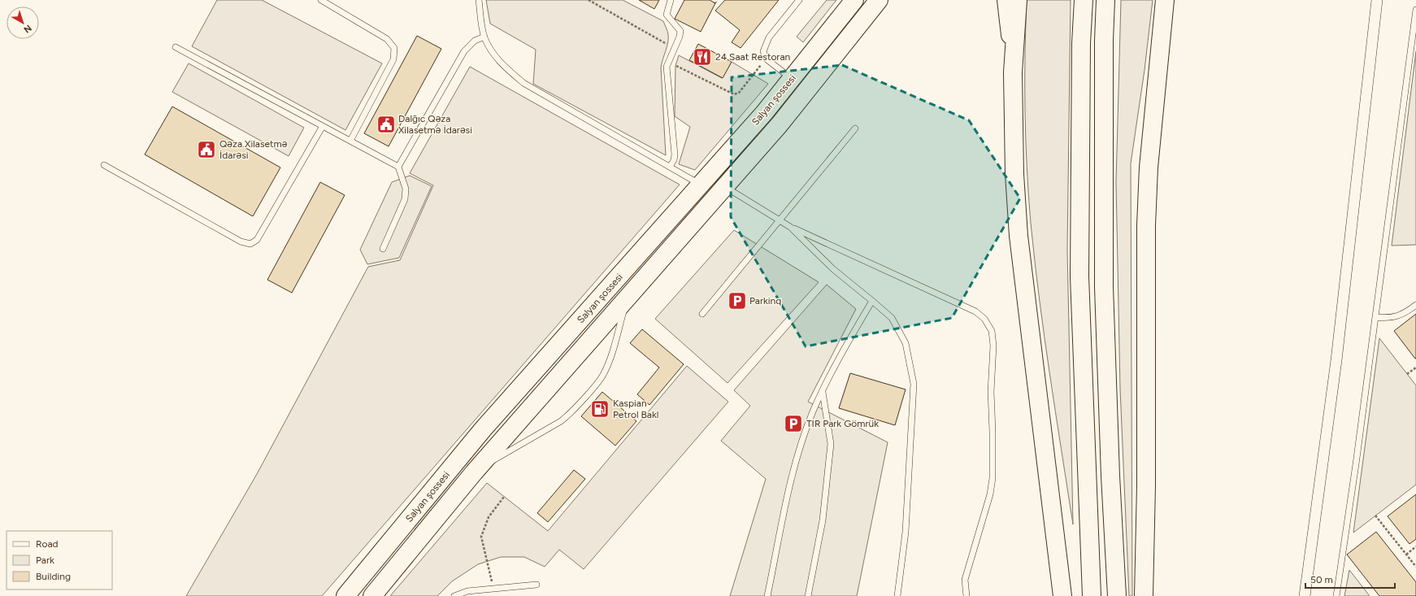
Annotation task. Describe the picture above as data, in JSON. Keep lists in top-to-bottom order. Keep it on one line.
{"streets":{"highway":["Salyan şossesi"]},"places":{"restaurant":["24 Saat Restoran"],"public building":["Dalğıc Qəza Xilasetmə İdarəsi","Qəza Xilasetmə İdarəsi"],"parking":["Parkinq","TIR Park Gömrük"],"fuel station":["Kaspian Petrol Bakl"]},"legend":["Road","Park","Building"],"scale_bar":"50 m","north":"bottom right"}
